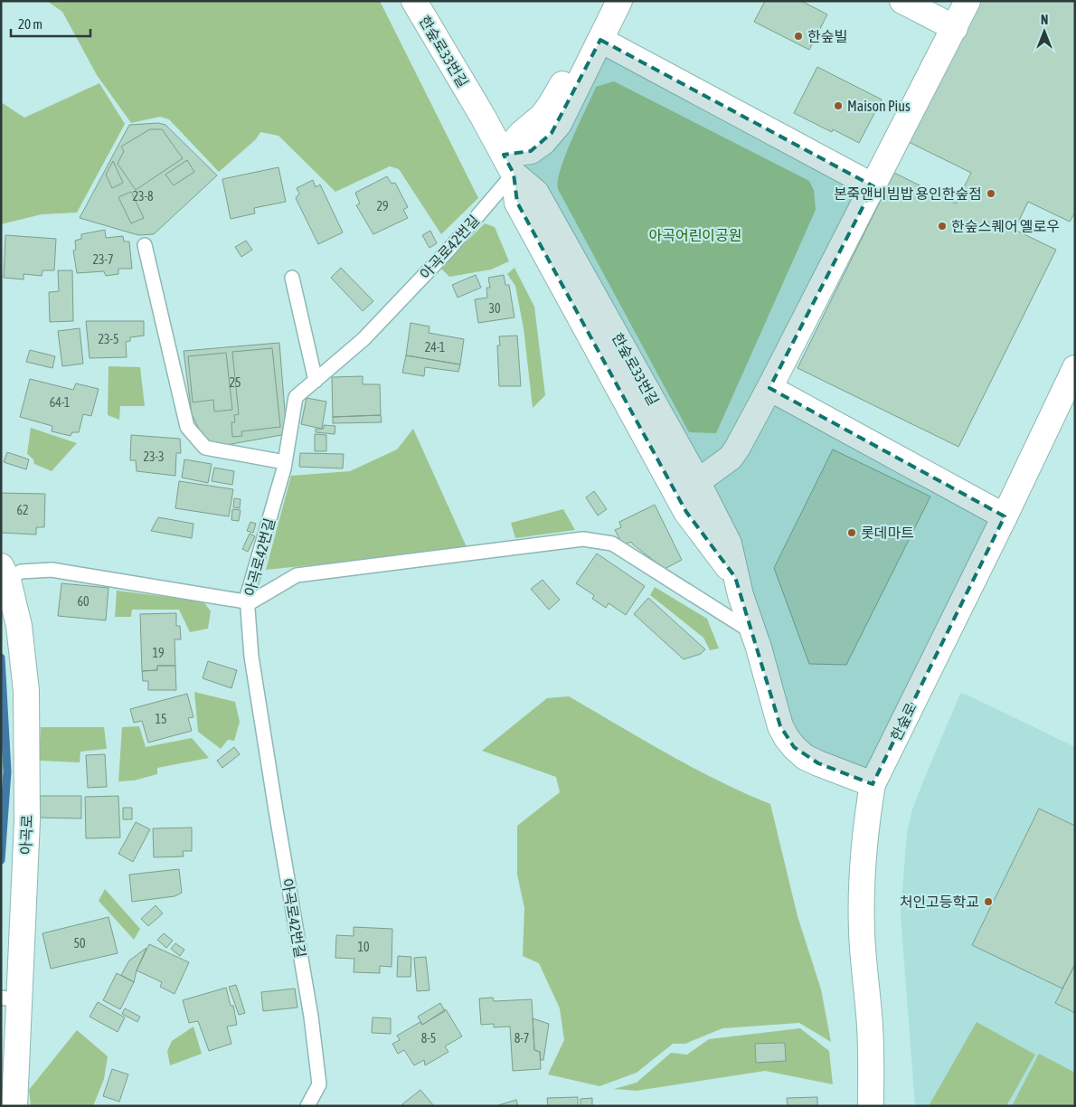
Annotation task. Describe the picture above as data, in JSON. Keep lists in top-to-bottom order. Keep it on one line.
{"streets":{"street":["한숲로33번길","한숲로","아곡로"],"lane":["아곡로42번길"]},"crossings":[["한숲로33번길","아곡로42번길"],["한숲로33번길","한숲로"]],"parks":["아곡어린이공원"],"places":["한숲빌","Maison Pius","본죽앤비빔밥 용인한숲점","한숲스퀘어 옐로우","롯데마트","처인고등학교"],"house_numbers":["23-8","29","23-7","30","23-5","24-1","25","64-1","23-3","62","60","19","15","50","10","8-5","8-7"],"scale_bar":"20 m","north":"top"}
